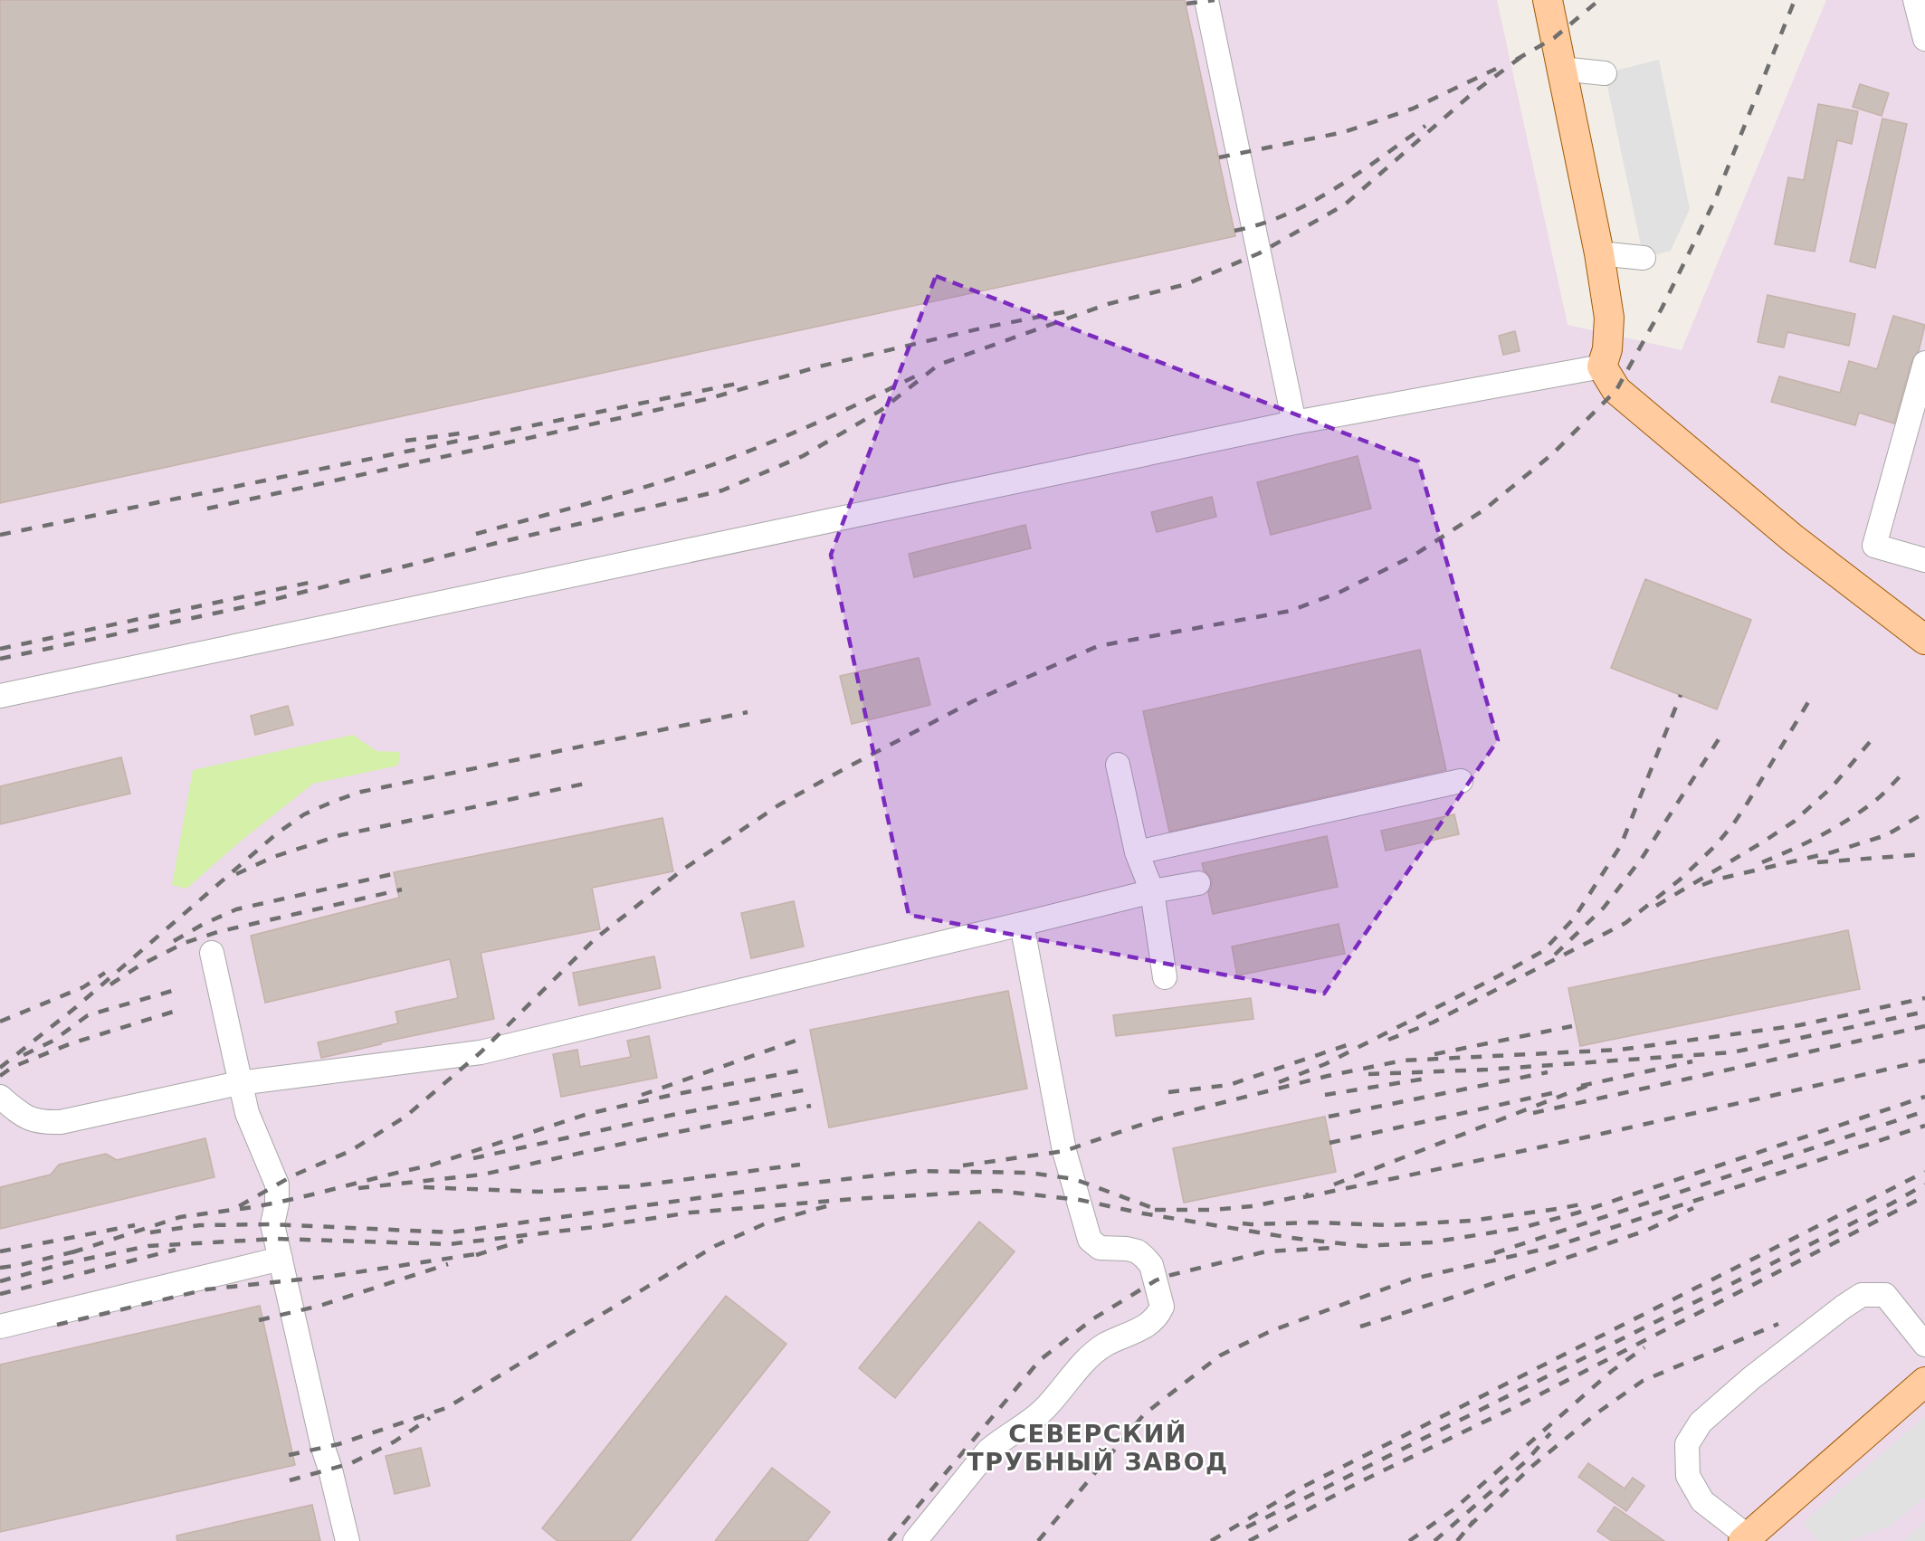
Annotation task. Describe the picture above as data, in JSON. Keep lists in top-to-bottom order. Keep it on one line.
{"districts":["СЕВЕРСКИЙ ТРУБНЫЙ ЗАВОД"]}
